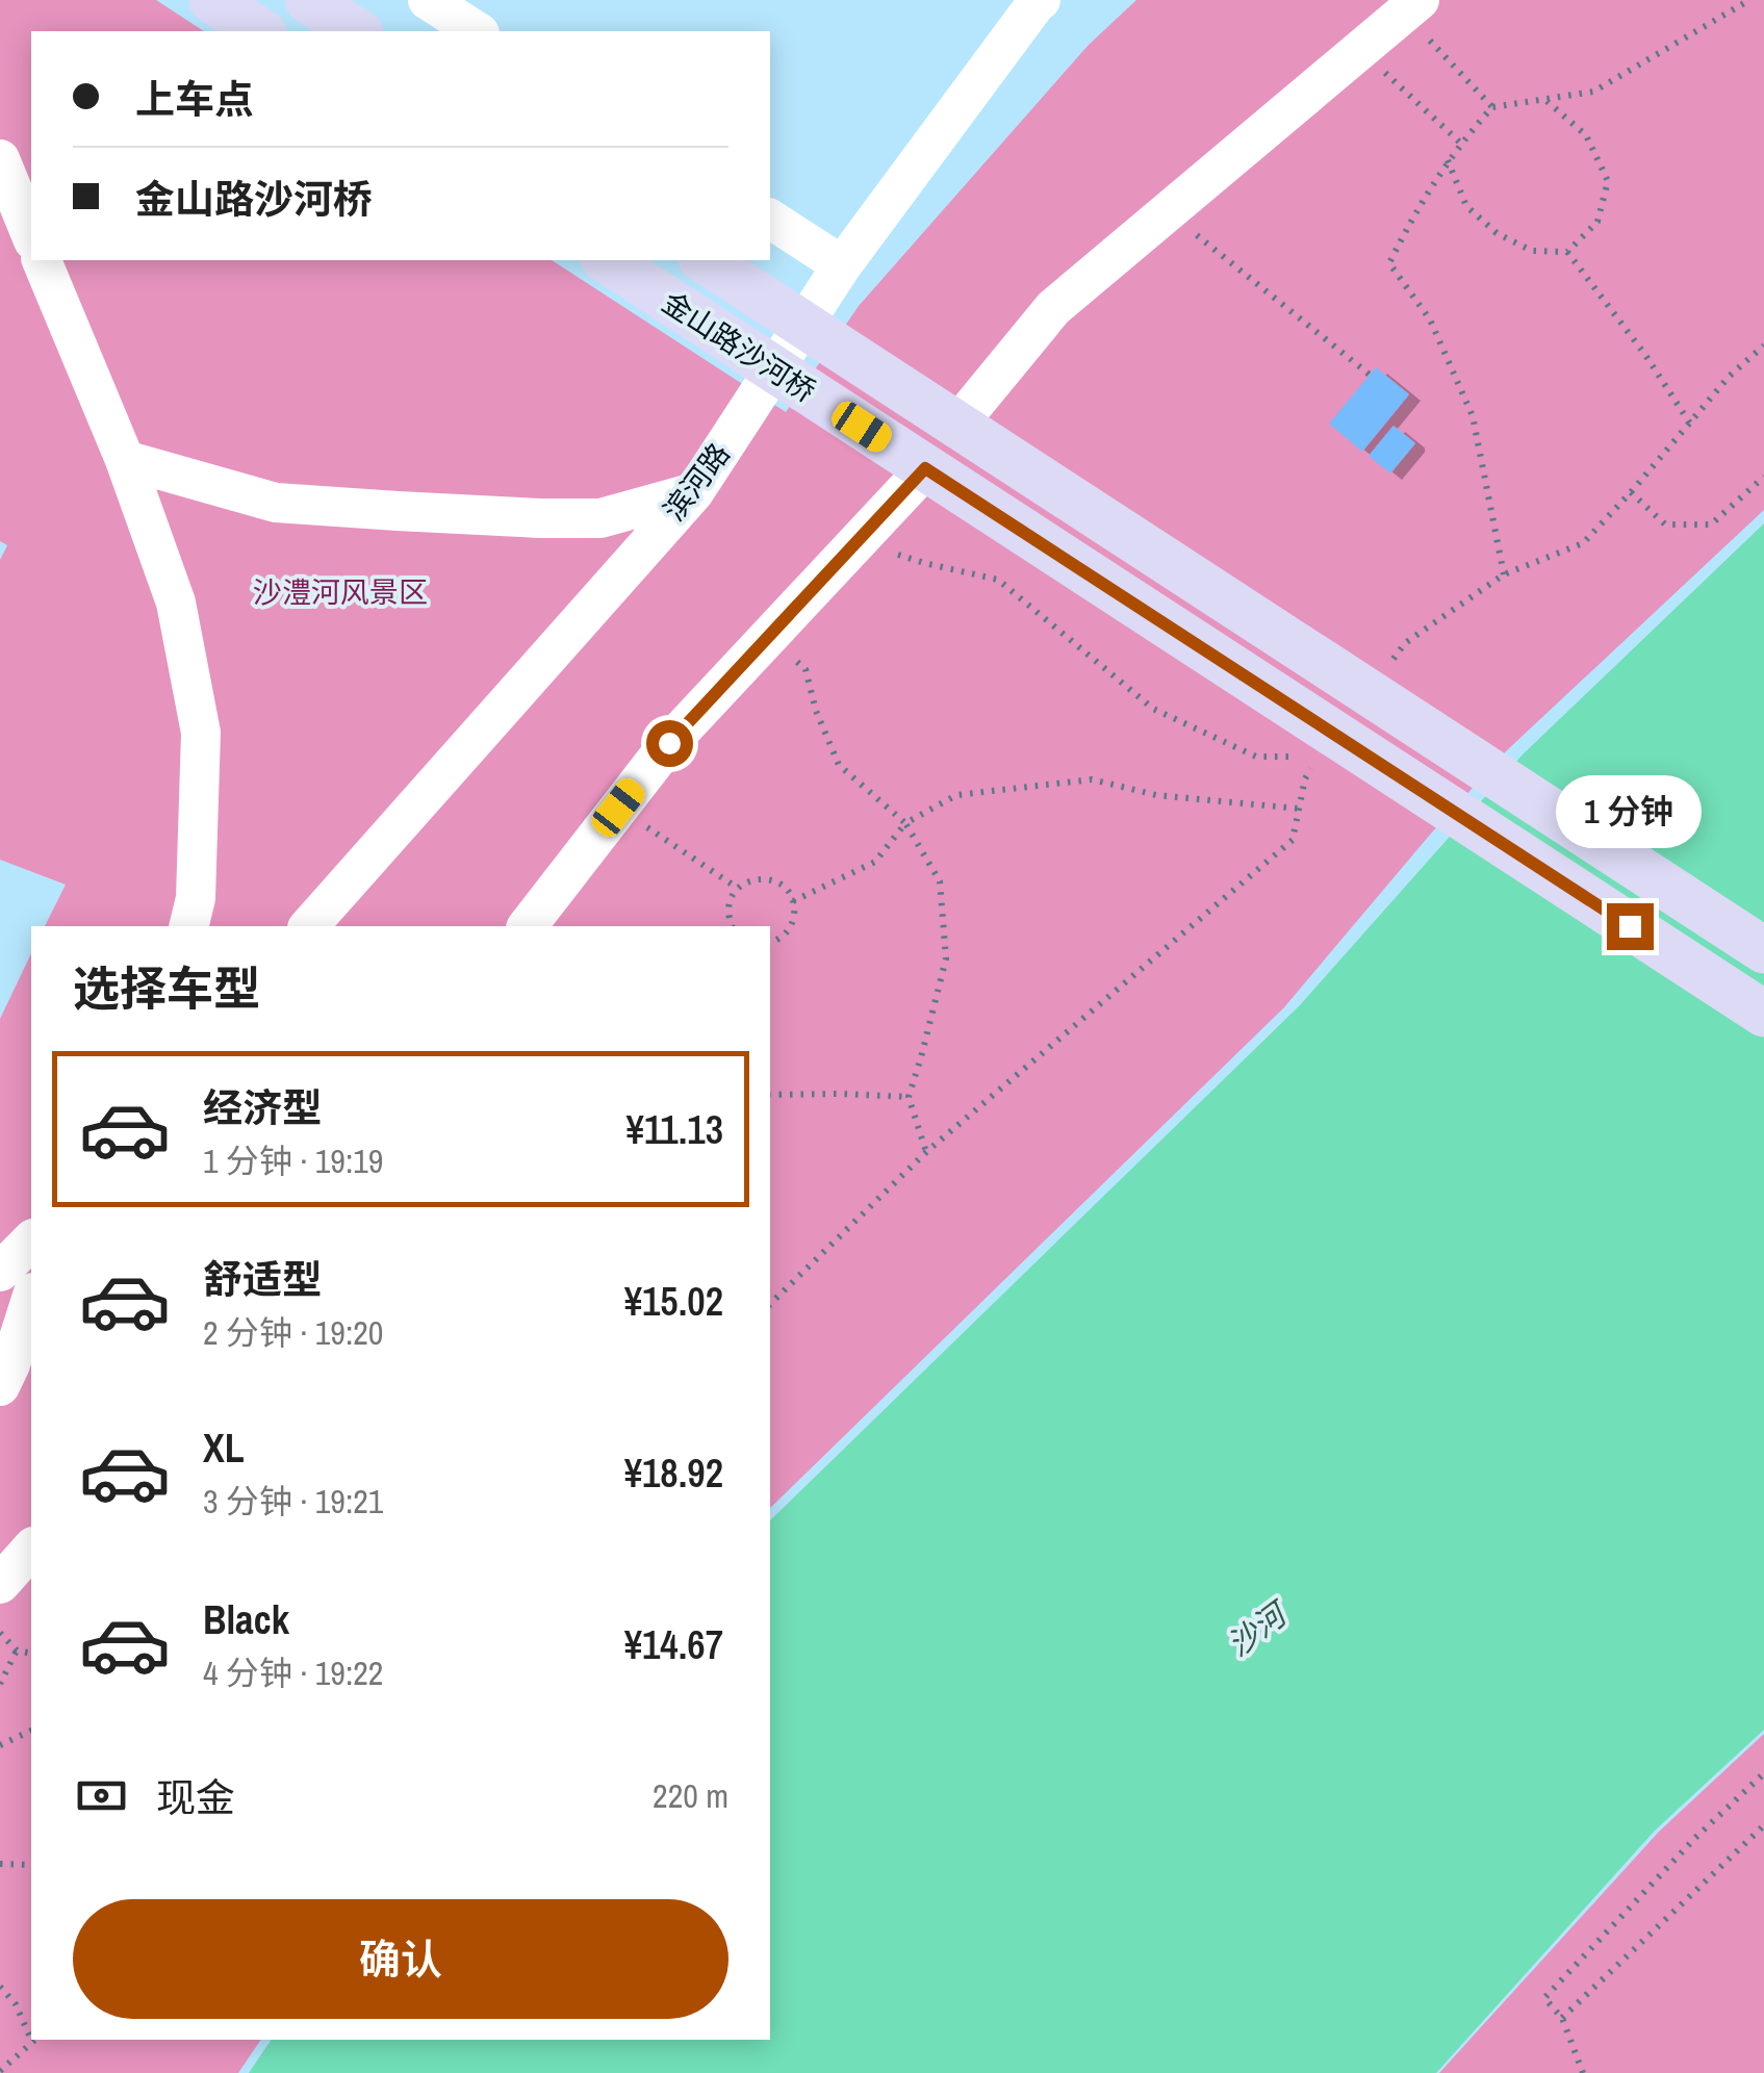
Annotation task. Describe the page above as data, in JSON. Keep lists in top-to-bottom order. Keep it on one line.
{"streets":{"main road":["金山路沙河桥"],"street":["滨河路"]},"water":["沙河"],"parks":["沙澧河风景区"],"page":{"banner":["上车点","金山路沙河桥"],"bubble":"1 分钟","heading":"选择车型","list":[{"name":"经济型","note":"1 分钟 · 19:19","value":"¥11.13"},{"name":"舒适型","note":"2 分钟 · 19:20","value":"¥15.02"},{"name":"XL","note":"3 分钟 · 19:21","value":"¥18.92"},{"name":"Black","note":"4 分钟 · 19:22","value":"¥14.67"}],"pay":["现金","220 m"],"buttons":"确认"}}
